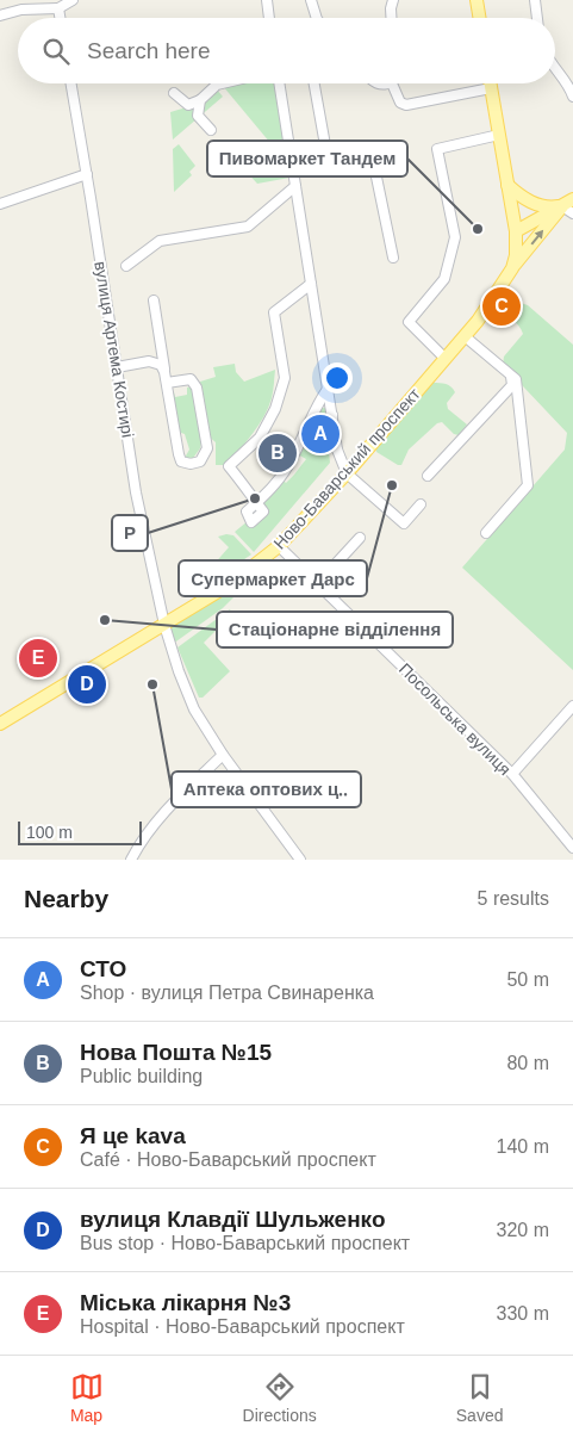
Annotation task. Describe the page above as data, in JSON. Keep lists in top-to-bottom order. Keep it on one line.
{"streets":{"main road":["Ново-Баварський проспект"],"street":["вулиця Артема Костирі","Посольська вулиця"]},"crossings":[["вулиця Артема Костирі","Ново-Баварський проспект"],["Ново-Баварський проспект","Посольська вулиця"]],"places":["Пивомаркет Тандем","Супермаркет Дарс","Р","Стаціонарне відділення","Аптека оптових ц‥"],"scale_bar":"100 m","page":{"search":"Search here","pins":["C","A","B","E","D"],"scale":"100 m","heading":["Nearby","5 results"],"list":[{"mark":"A","name":"СТО","note":"Shop · вулиця Петра Свинаренка","value":"50 m"},{"mark":"B","name":"Нова Пошта №15","note":"Public building","value":"80 m"},{"mark":"C","name":"Я це kava","note":"Café · Ново-Баварський проспект","value":"140 m"},{"mark":"D","name":"вулиця Клавдії Шульженко","note":"Bus stop · Ново-Баварський проспект","value":"320 m"},{"mark":"E","name":"Міська лікарня №3","note":"Hospital · Ново-Баварський проспект","value":"330 m"}],"nav":["Map","Directions","Saved"]}}
